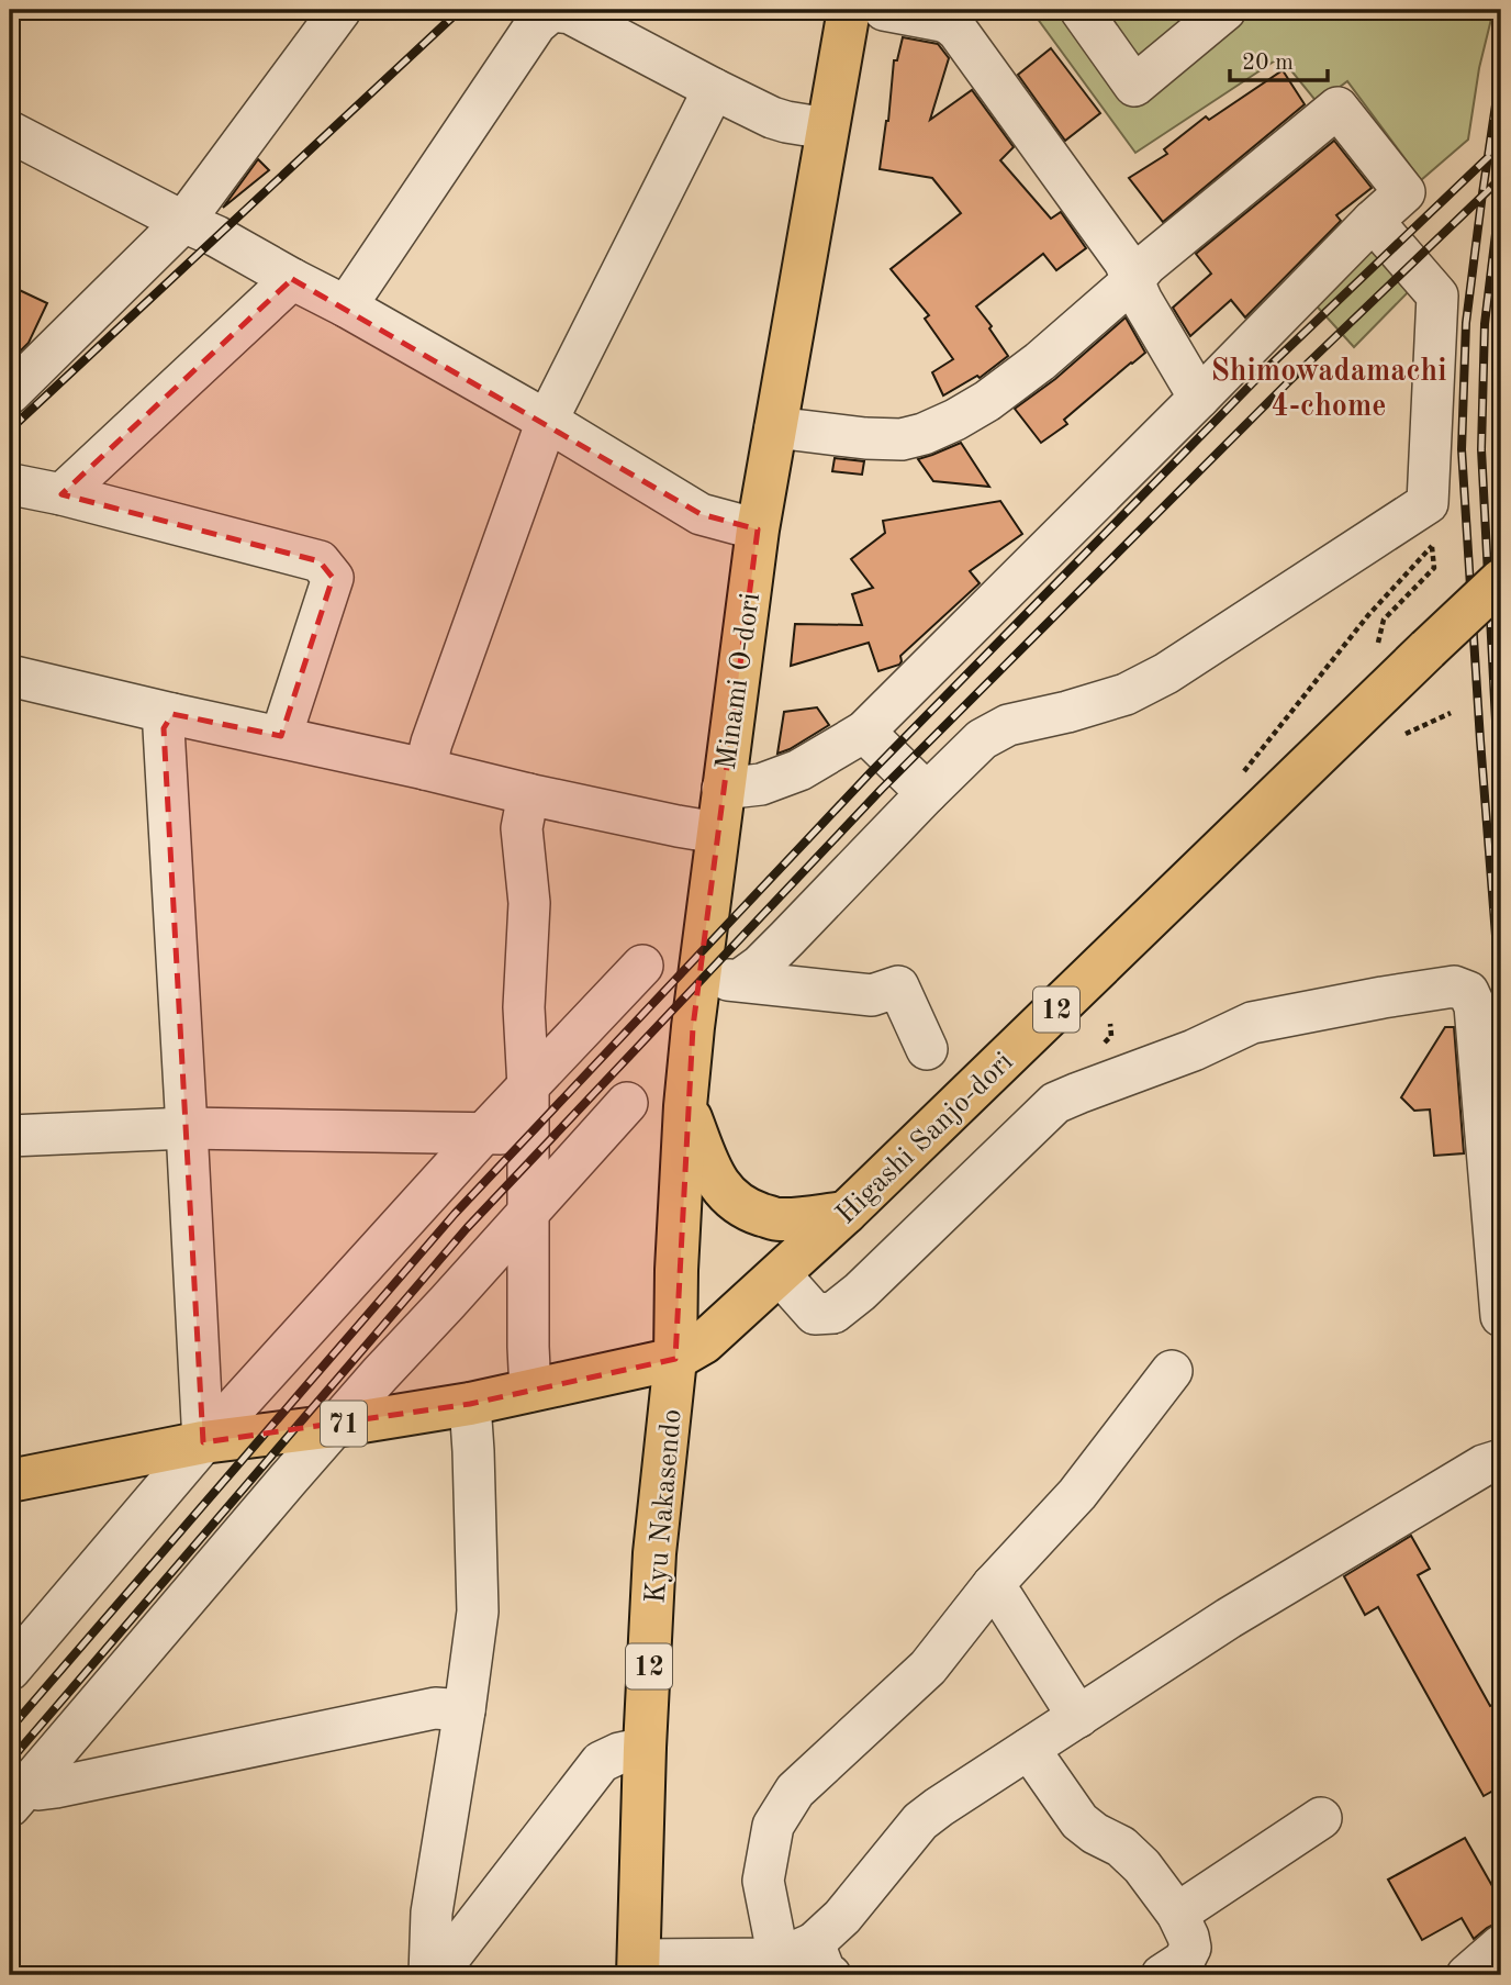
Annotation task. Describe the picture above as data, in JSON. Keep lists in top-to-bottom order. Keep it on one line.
{"streets":{"main road":["Minami O-dori","12","Higashi Sanjo-dori","71","Kyu Nakasendo"]},"crossings":[["Minami O-dori","Higashi Sanjo-dori"],["Minami O-dori","71"],["Minami O-dori","Kyu Nakasendo"],["Higashi Sanjo-dori","71"],["Higashi Sanjo-dori","Kyu Nakasendo"],["71","Kyu Nakasendo"]],"districts":["Shimowadamachi 4-chome"],"scale_bar":"20 m"}
